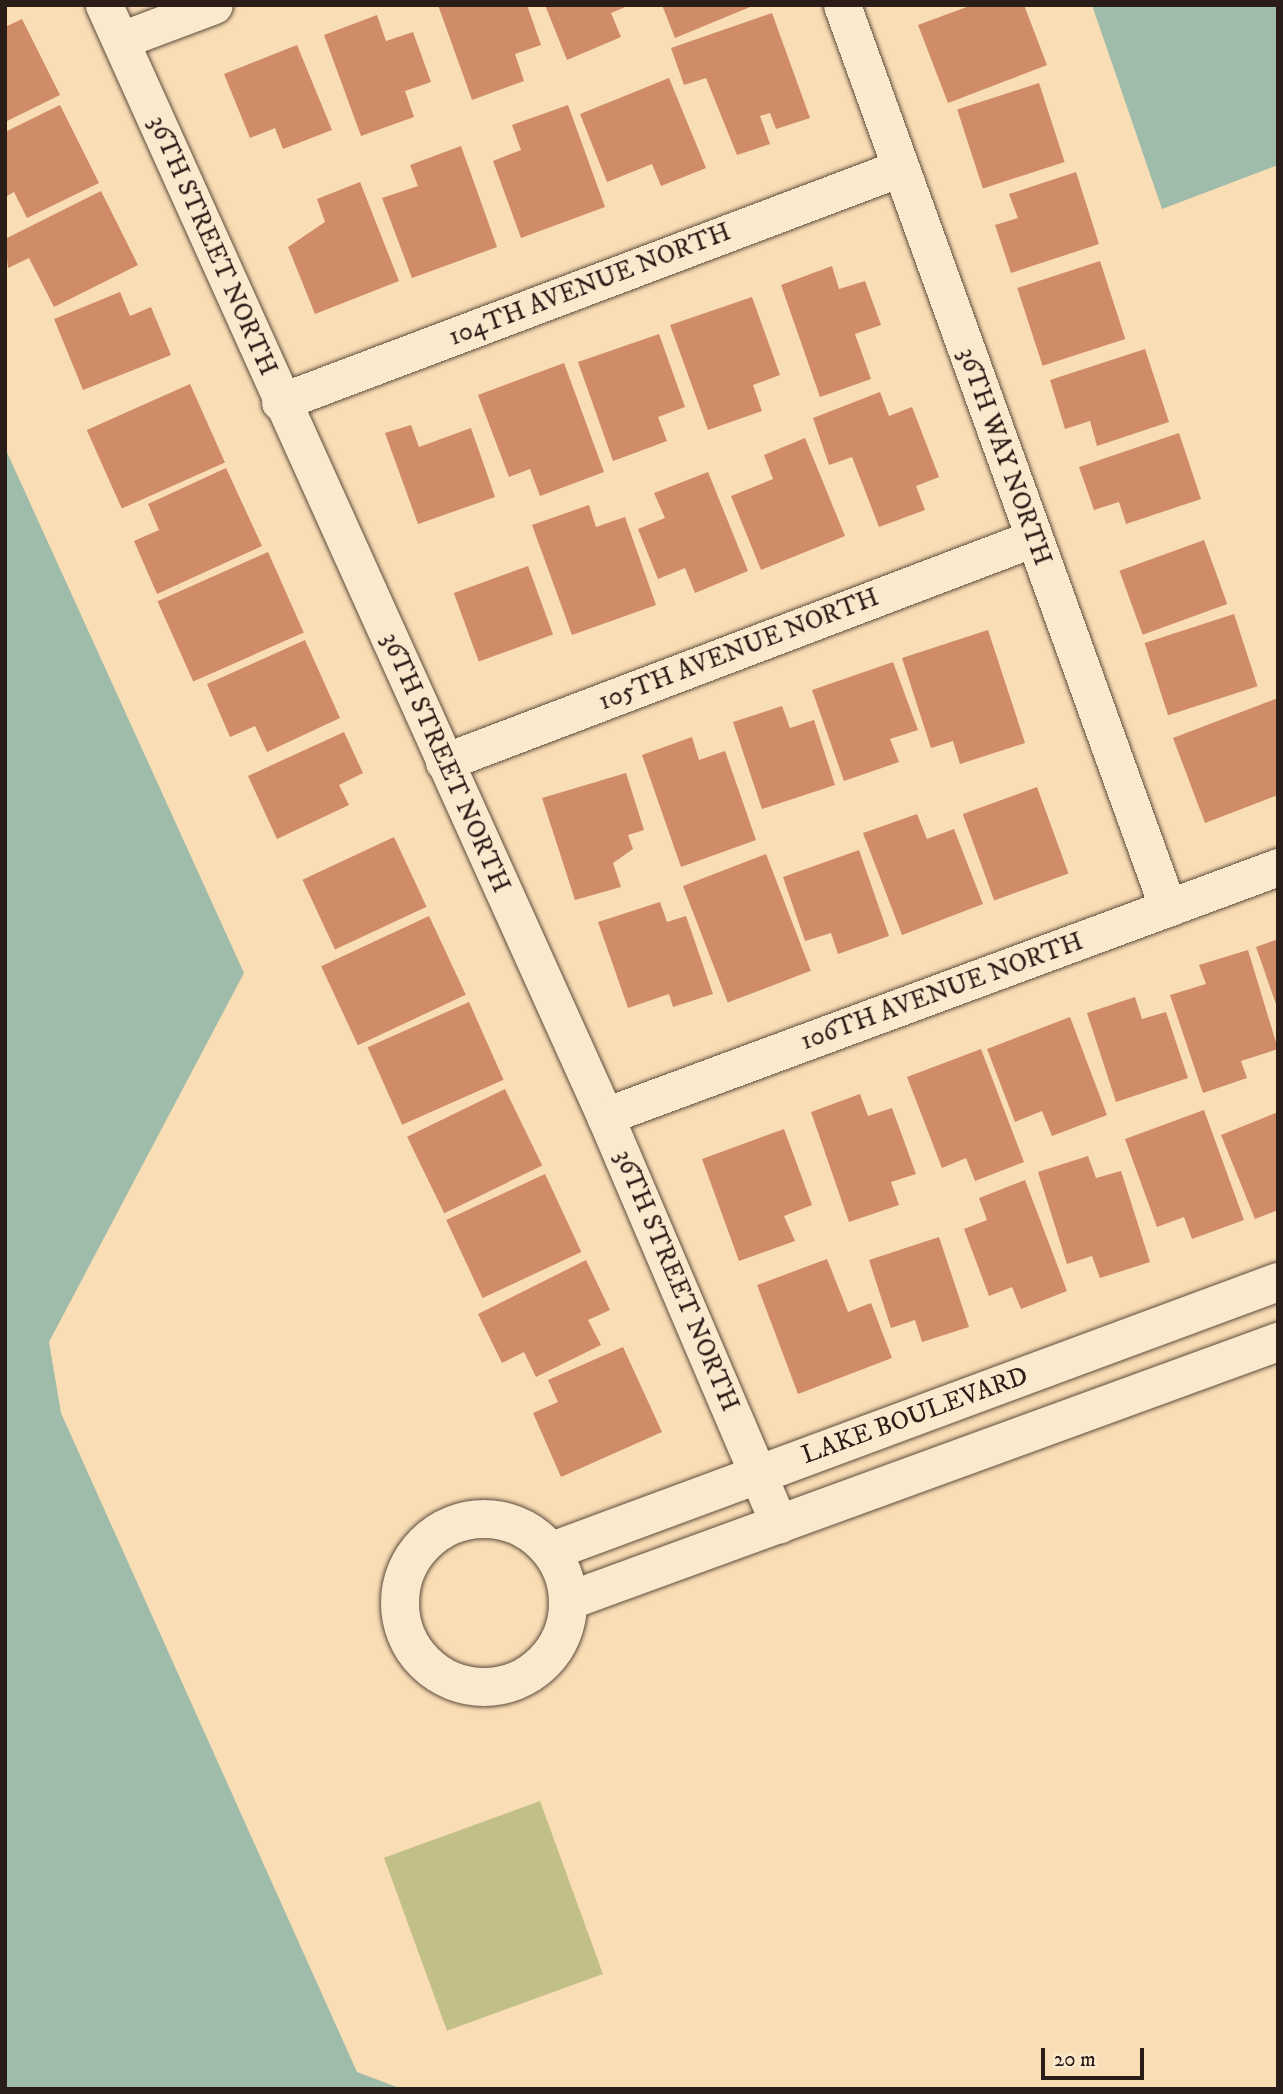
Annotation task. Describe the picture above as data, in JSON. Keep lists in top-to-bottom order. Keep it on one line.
{"streets":{"street":["36TH STREET NORTH","104TH AVENUE NORTH","36TH WAY NORTH","105TH AVENUE NORTH","106TH AVENUE NORTH","LAKE BOULEVARD"]},"crossings":[["36TH STREET NORTH","104TH AVENUE NORTH"],["36TH STREET NORTH","105TH AVENUE NORTH"],["36TH STREET NORTH","106TH AVENUE NORTH"],["36TH STREET NORTH","LAKE BOULEVARD"],["104TH AVENUE NORTH","36TH WAY NORTH"],["36TH WAY NORTH","105TH AVENUE NORTH"],["36TH WAY NORTH","106TH AVENUE NORTH"]],"scale_bar":"20 m"}
